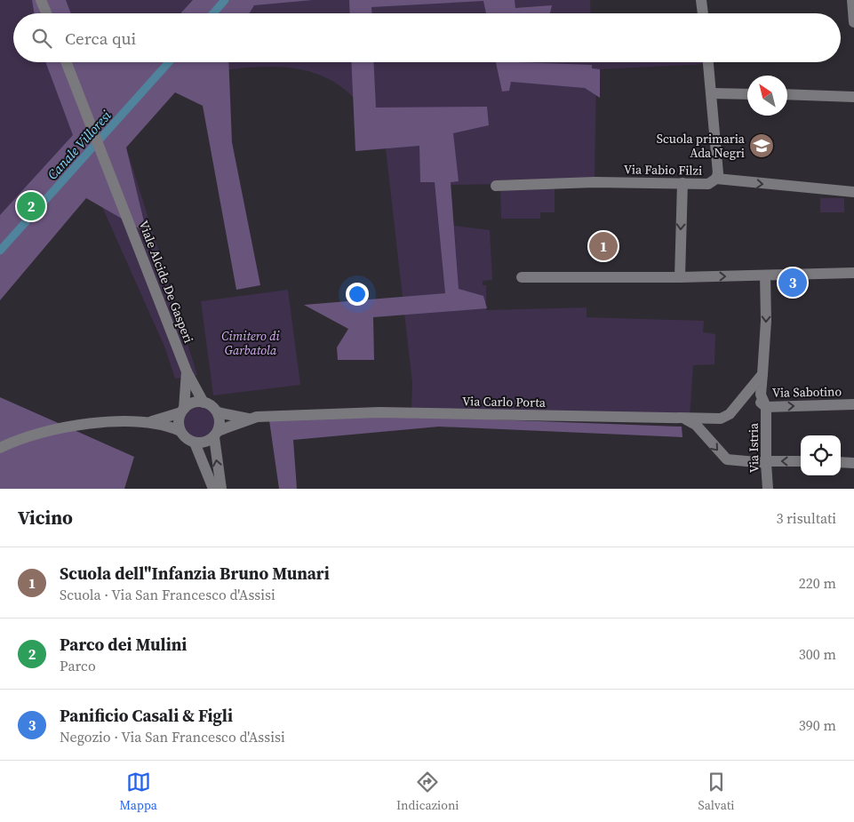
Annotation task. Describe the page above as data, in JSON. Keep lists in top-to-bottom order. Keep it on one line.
{"streets":{"street":["Via Fabio Filzi","Viale Alcide De Gasperi","Via Sabotino","Via Carlo Porta","Via Istria"]},"crossings":[["Via Sabotino","Via Carlo Porta"],["Via Sabotino","Via Istria"]],"water":["Canale Villoresi"],"parks":["Cimitero di Garbatola"],"places":{"school or university":["Scuola primaria Ada Negri"]},"north":"top left","page":{"search":"Cerca qui","pins":["2","1","3"],"heading":["Vicino","3 risultati"],"list":[{"mark":"1","name":"Scuola dell\"Infanzia Bruno Munari","note":"Scuola · Via San Francesco d'Assisi","value":"220 m"},{"mark":"2","name":"Parco dei Mulini","note":"Parco","value":"300 m"},{"mark":"3","name":"Panificio Casali & Figli","note":"Negozio · Via San Francesco d'Assisi","value":"390 m"}],"nav":["Mappa","Indicazioni","Salvati"]}}
